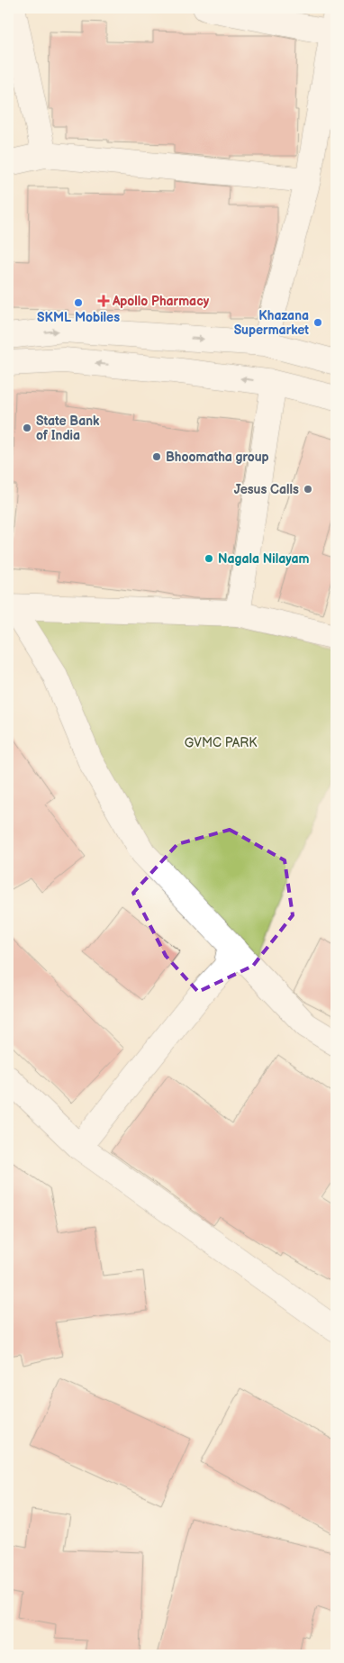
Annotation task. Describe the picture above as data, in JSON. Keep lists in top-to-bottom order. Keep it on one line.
{"parks":["GVMC PARK"],"places":{"health":["Apollo Pharmacy"],"other":["SKML Mobiles","Khazana Supermarket","State Bank of India","Bhoomatha group","Jesus Calls","Nagala Nilayam"]}}
